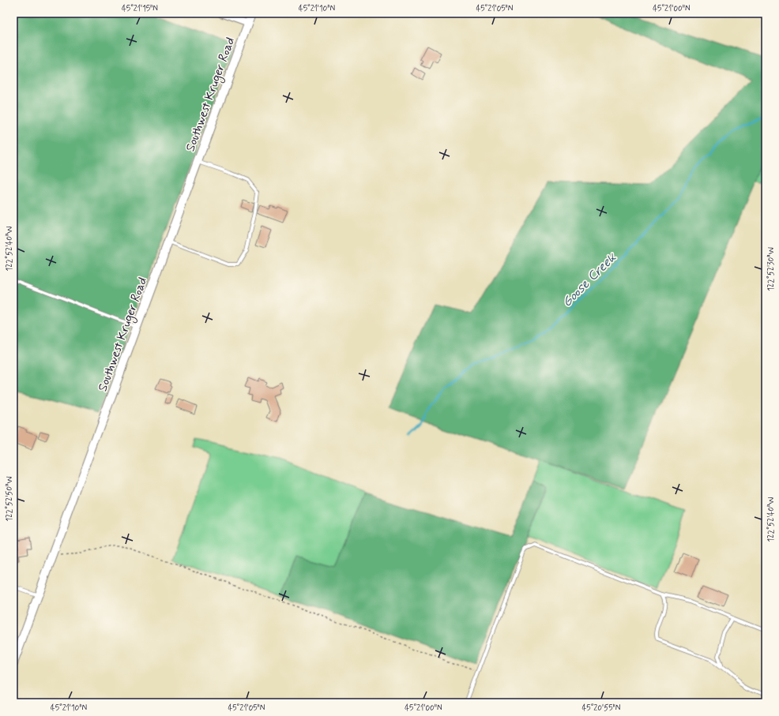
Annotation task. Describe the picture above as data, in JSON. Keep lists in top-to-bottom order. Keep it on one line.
{"streets":{"street":["Southwest Kruger Road"]},"water":["Goose Creek"],"coordinates":["45°21'15\"N","45°21'10\"N","45°21'05\"N","45°21'00\"N","122°52'40\"W","122°52'30\"W","122°52'50\"W","45°20'55\"N"]}
